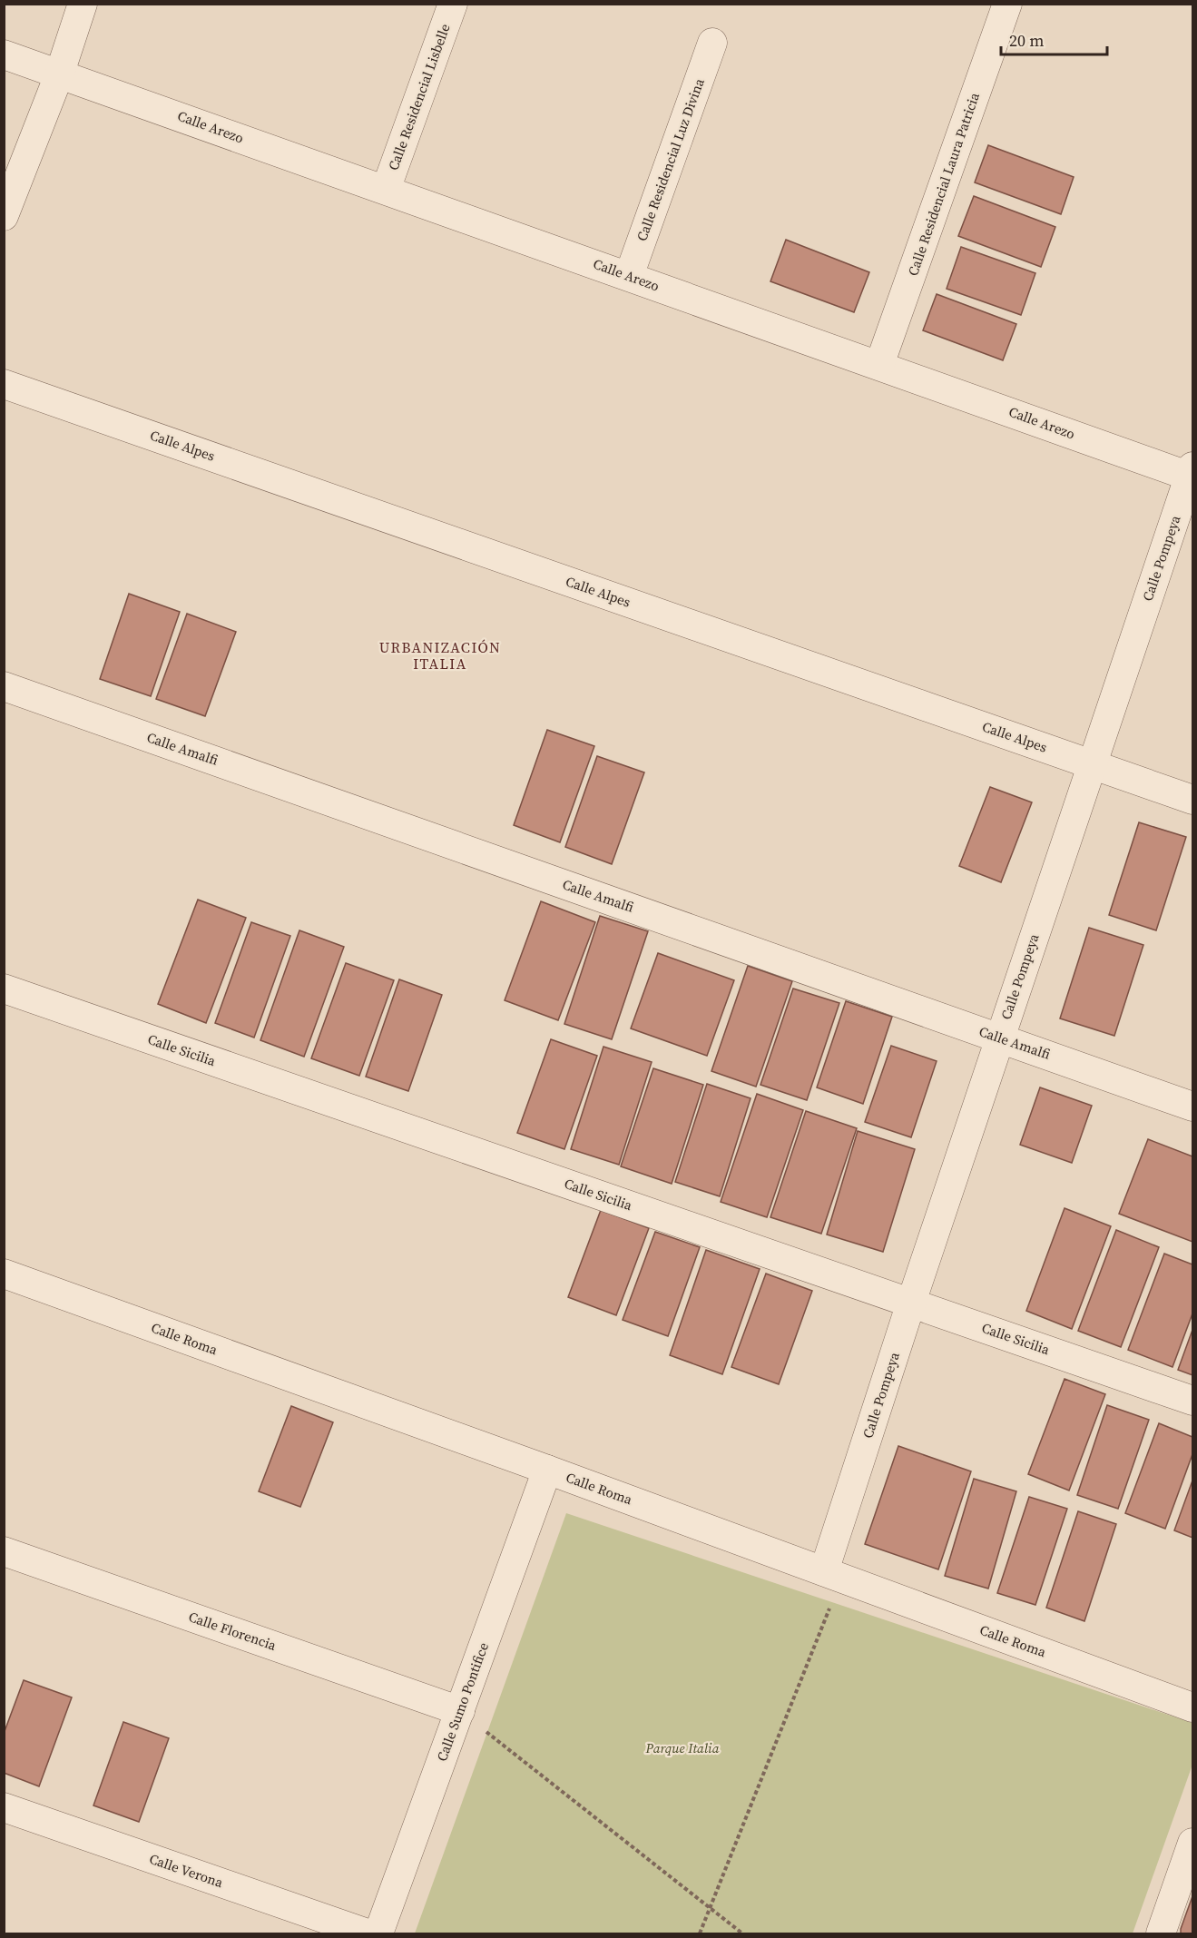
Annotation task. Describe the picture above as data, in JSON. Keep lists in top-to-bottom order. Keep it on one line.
{"streets":{"street":["Calle Residencial Lisbelle","Calle Arezo","Calle Residencial Luz Divina","Calle Residencial Laura Patricia","Calle Alpes","Calle Pompeya","Calle Amalfi","Calle Sicilia","Calle Roma","Calle Florencia","Calle Sumo Pontifice","Calle Verona"]},"crossings":[["Calle Residencial Lisbelle","Calle Arezo"],["Calle Arezo","Calle Residencial Luz Divina"],["Calle Arezo","Calle Residencial Laura Patricia"],["Calle Arezo","Calle Pompeya"],["Calle Alpes","Calle Pompeya"],["Calle Pompeya","Calle Amalfi"],["Calle Pompeya","Calle Sicilia"],["Calle Pompeya","Calle Roma"],["Calle Roma","Calle Sumo Pontifice"],["Calle Florencia","Calle Sumo Pontifice"]],"districts":["URBANIZACIÓN ITALIA"],"parks":["Parque Italia"],"scale_bar":"20 m"}
